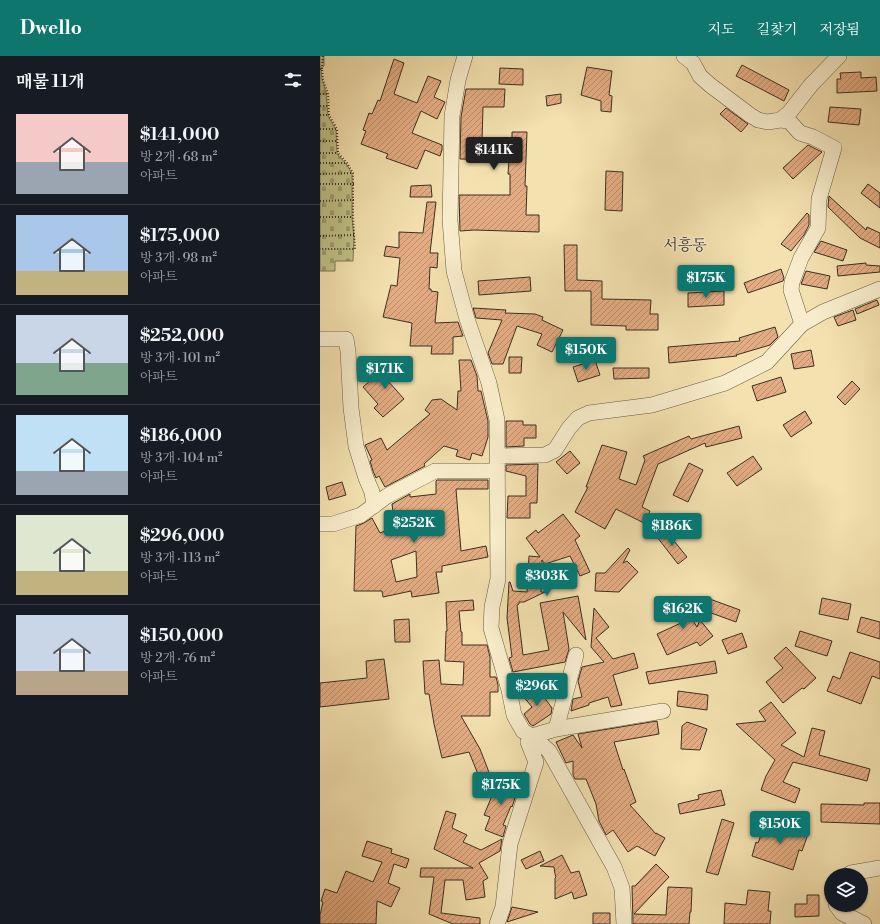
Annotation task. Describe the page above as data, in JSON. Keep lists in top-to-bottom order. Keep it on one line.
{"districts":["서흥동"],"page":{"header":"Dwello","nav":["지도","길찾기","저장됨"],"heading":"매물 11개","list":[{"name":"$141,000","note":"방 2개 · 68 m² · 아파트"},{"name":"$175,000","note":"방 3개 · 98 m² · 아파트"},{"name":"$252,000","note":"방 3개 · 101 m² · 아파트"},{"name":"$186,000","note":"방 3개 · 104 m² · 아파트"},{"name":"$296,000","note":"방 3개 · 113 m² · 아파트"},{"name":"$150,000","note":"방 2개 · 76 m² · 아파트"}],"price":["$141K","$175K","$150K","$171K","$252K","$186K","$303K","$162K","$296K","$175K","$150K"]}}
